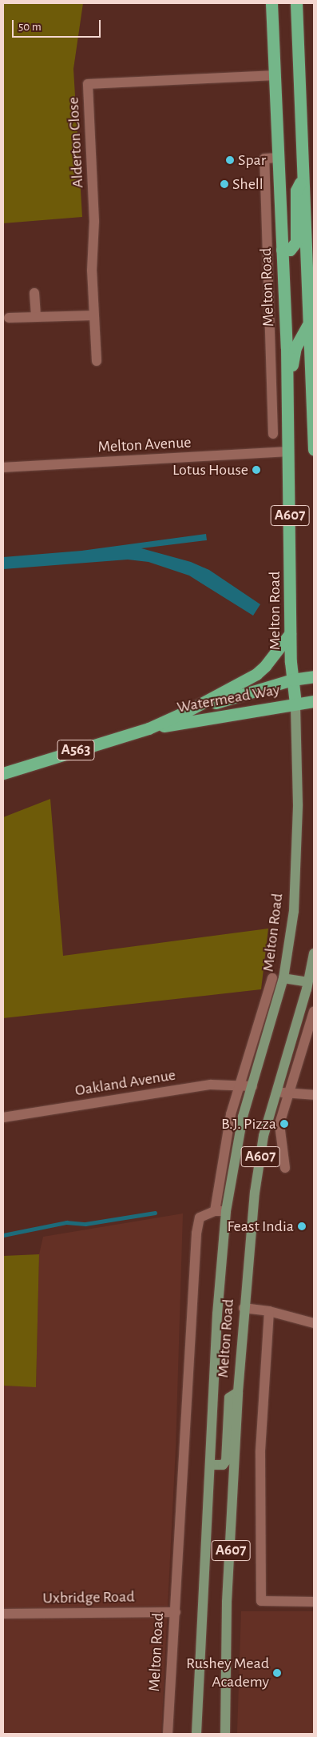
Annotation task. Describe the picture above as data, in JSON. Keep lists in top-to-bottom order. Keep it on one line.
{"streets":{"highway":["Melton Road","A607","Watermead Way","A563"],"street":["Alderton Close","Melton Avenue","Oakland Avenue","Uxbridge Road"]},"crossings":[["Alderton Close","Melton Road"],["Melton Road","Melton Avenue"],["Melton Road","Watermead Way"],["Melton Road","Oakland Avenue"],["Melton Road","Uxbridge Road"]],"places":["Spar","Shell","Lotus House","B.J. Pizza","Feast India","Rushey Mead Academy"],"scale_bar":"50 m"}
